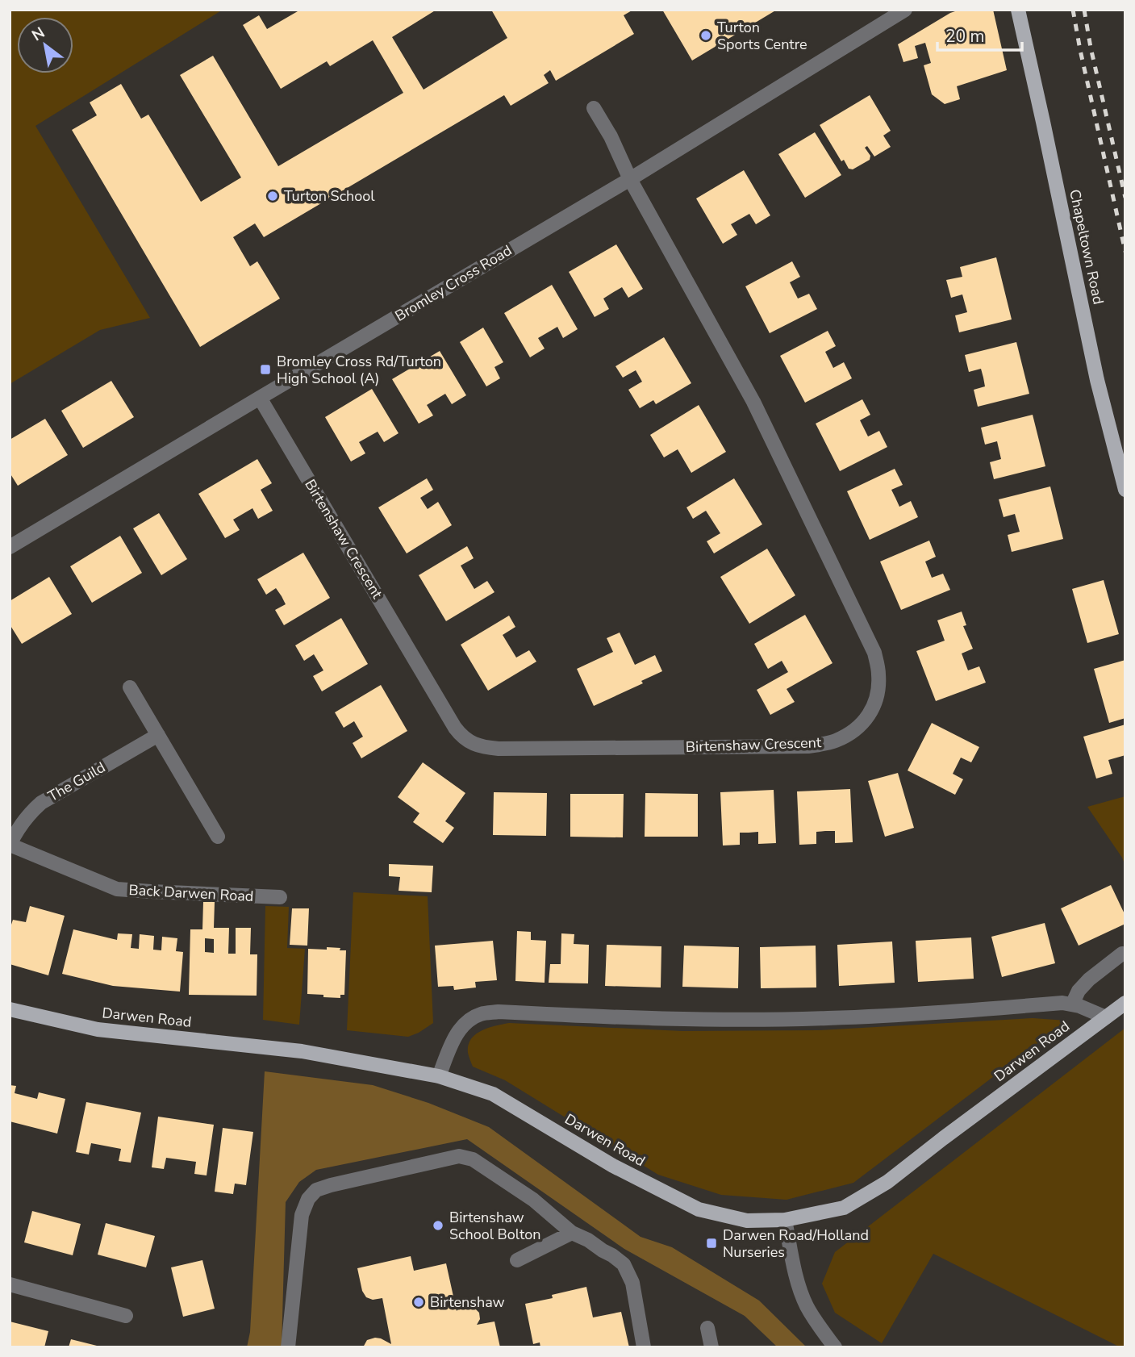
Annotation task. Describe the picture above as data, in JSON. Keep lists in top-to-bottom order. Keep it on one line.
{"streets":{"main road":["Chapeltown Road","Darwen Road"],"street":["Bromley Cross Road","Birtenshaw Crescent","The Guild","Back Darwen Road"]},"crossings":[["Bromley Cross Road","Birtenshaw Crescent"],["The Guild","Back Darwen Road"]],"places":{"other":["Turton Sports Centre","Turton School","Birtenshaw School Bolton","Birtenshaw"],"transit":["Bromley Cross Rd/Turton High School (A)","Darwen Road/Holland Nurseries"]},"scale_bar":"20 m","north":"top left"}
